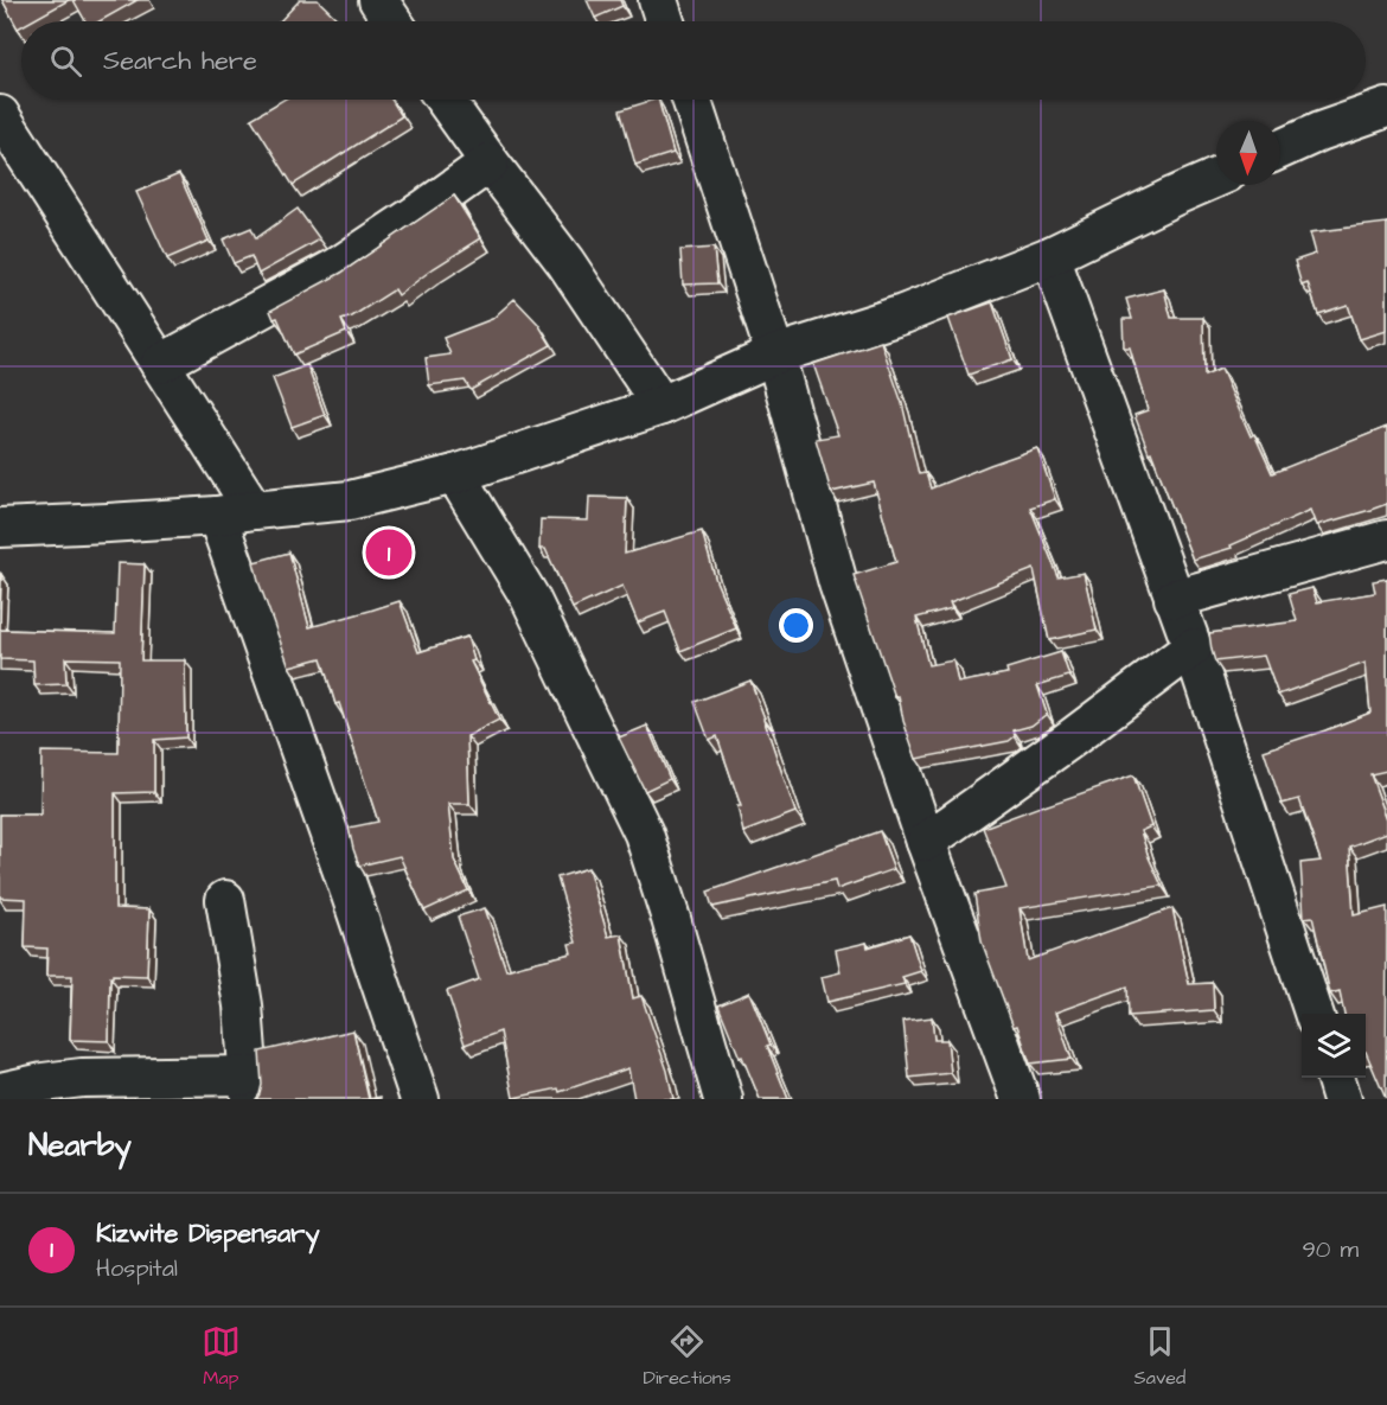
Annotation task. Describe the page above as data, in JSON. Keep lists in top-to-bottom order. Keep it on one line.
{"north":"bottom","page":{"search":"Search here","pins":"1","heading":"Nearby","list":[{"mark":"1","name":"Kizwite Dispensary","note":"Hospital","value":"90 m"}],"nav":["Map","Directions","Saved"]}}
